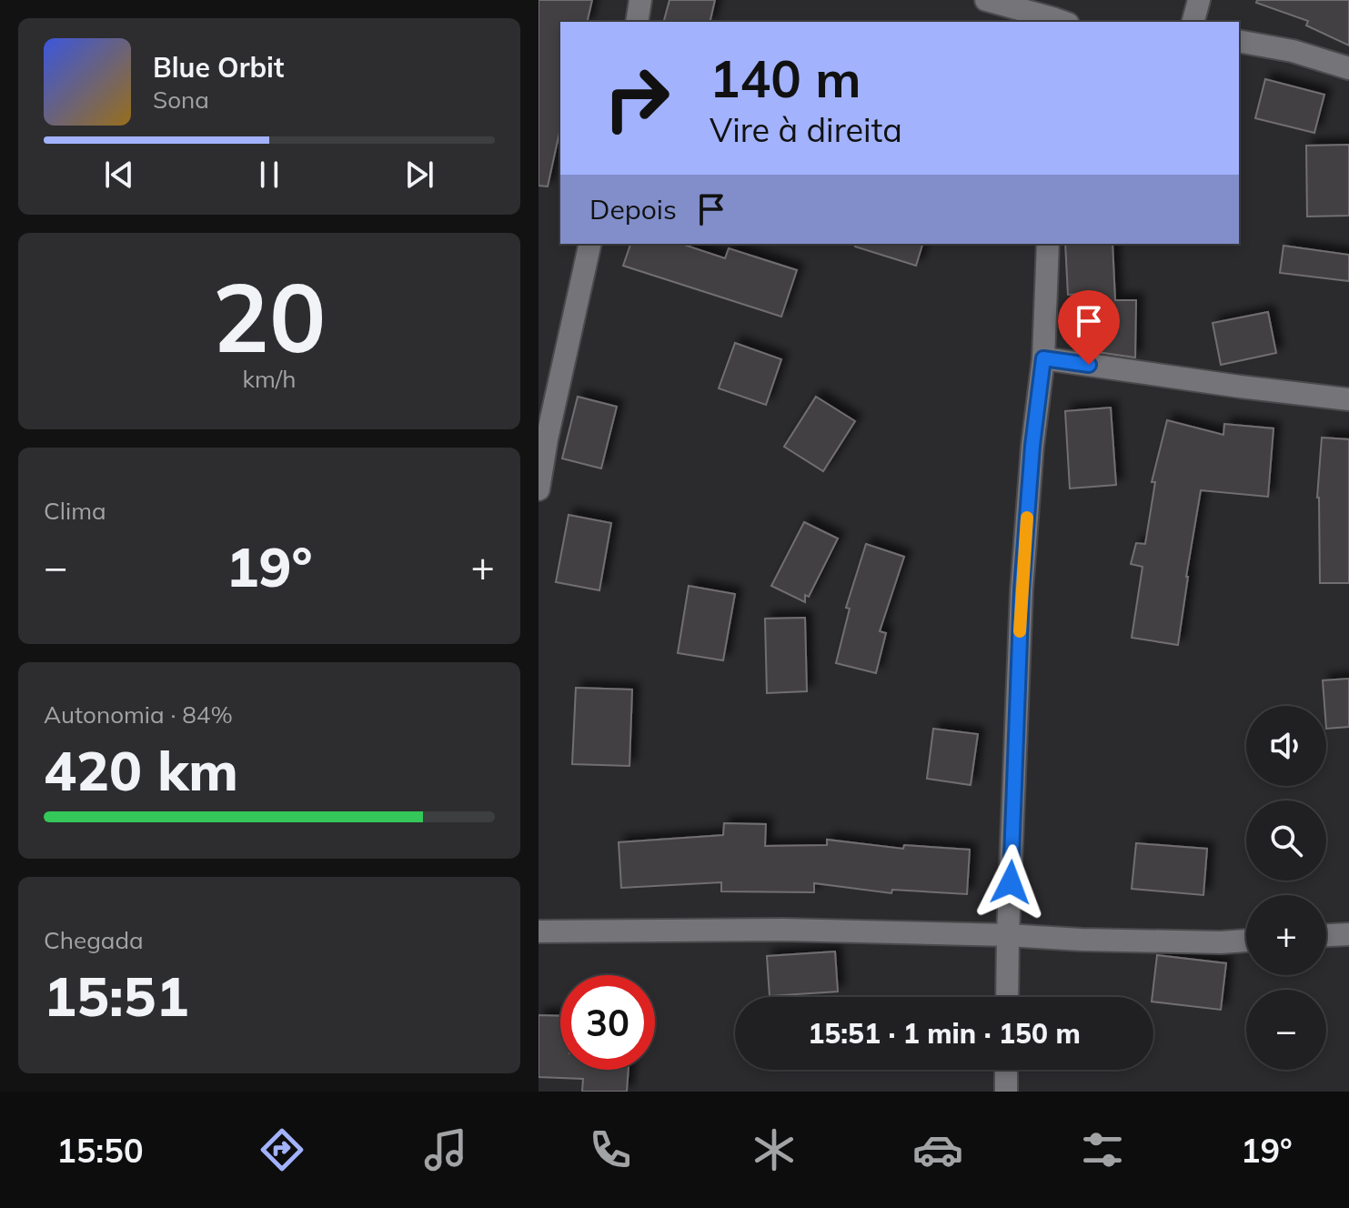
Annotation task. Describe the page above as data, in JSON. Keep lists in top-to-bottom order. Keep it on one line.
{"page":{"turn":["140 m","Vire à direita"],"song":["Blue Orbit","Sona"],"then":"Depois","tile":[["20","km/h"],"Clima",["Autonomia · 84%","420 km"],["Chegada","15:51"]],"heat":["−","19°","+"],"map_buttons":["+","−"],"limit":"30","trip":"15:51 · 1 min · 150 m","tabs":["15:50","19°"]}}
